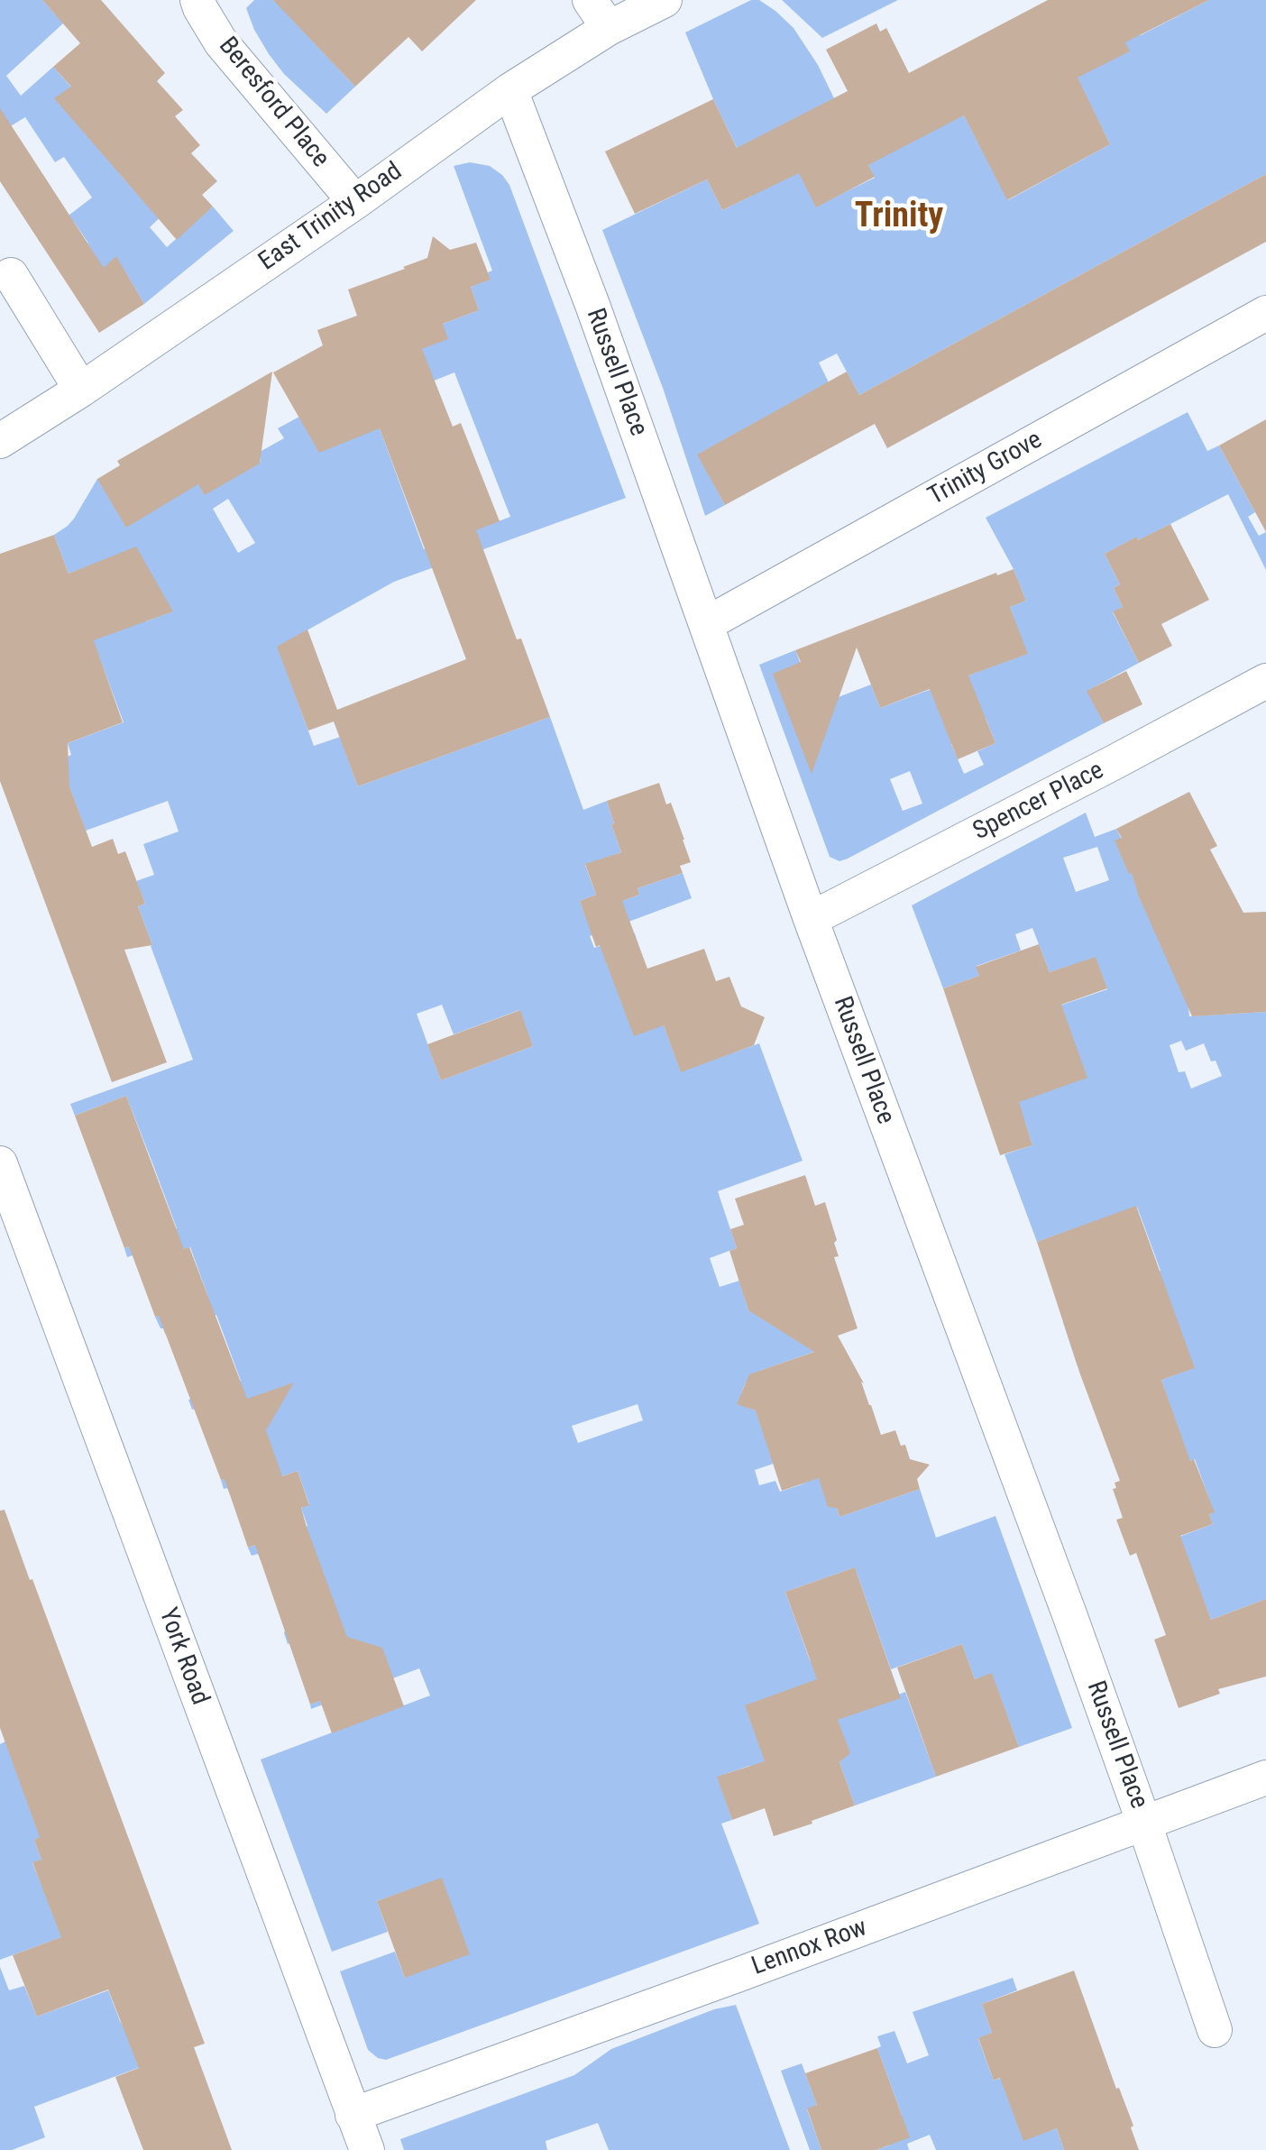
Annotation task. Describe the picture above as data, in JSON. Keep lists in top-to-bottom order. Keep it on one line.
{"streets":{"street":["Beresford Place","East Trinity Road","Russell Place","Trinity Grove","Spencer Place","York Road","Lennox Row"]},"crossings":[["Beresford Place","East Trinity Road"],["East Trinity Road","Russell Place"],["Russell Place","Trinity Grove"],["Russell Place","Spencer Place"],["Russell Place","Lennox Row"],["York Road","Lennox Row"]],"districts":["Trinity"]}
